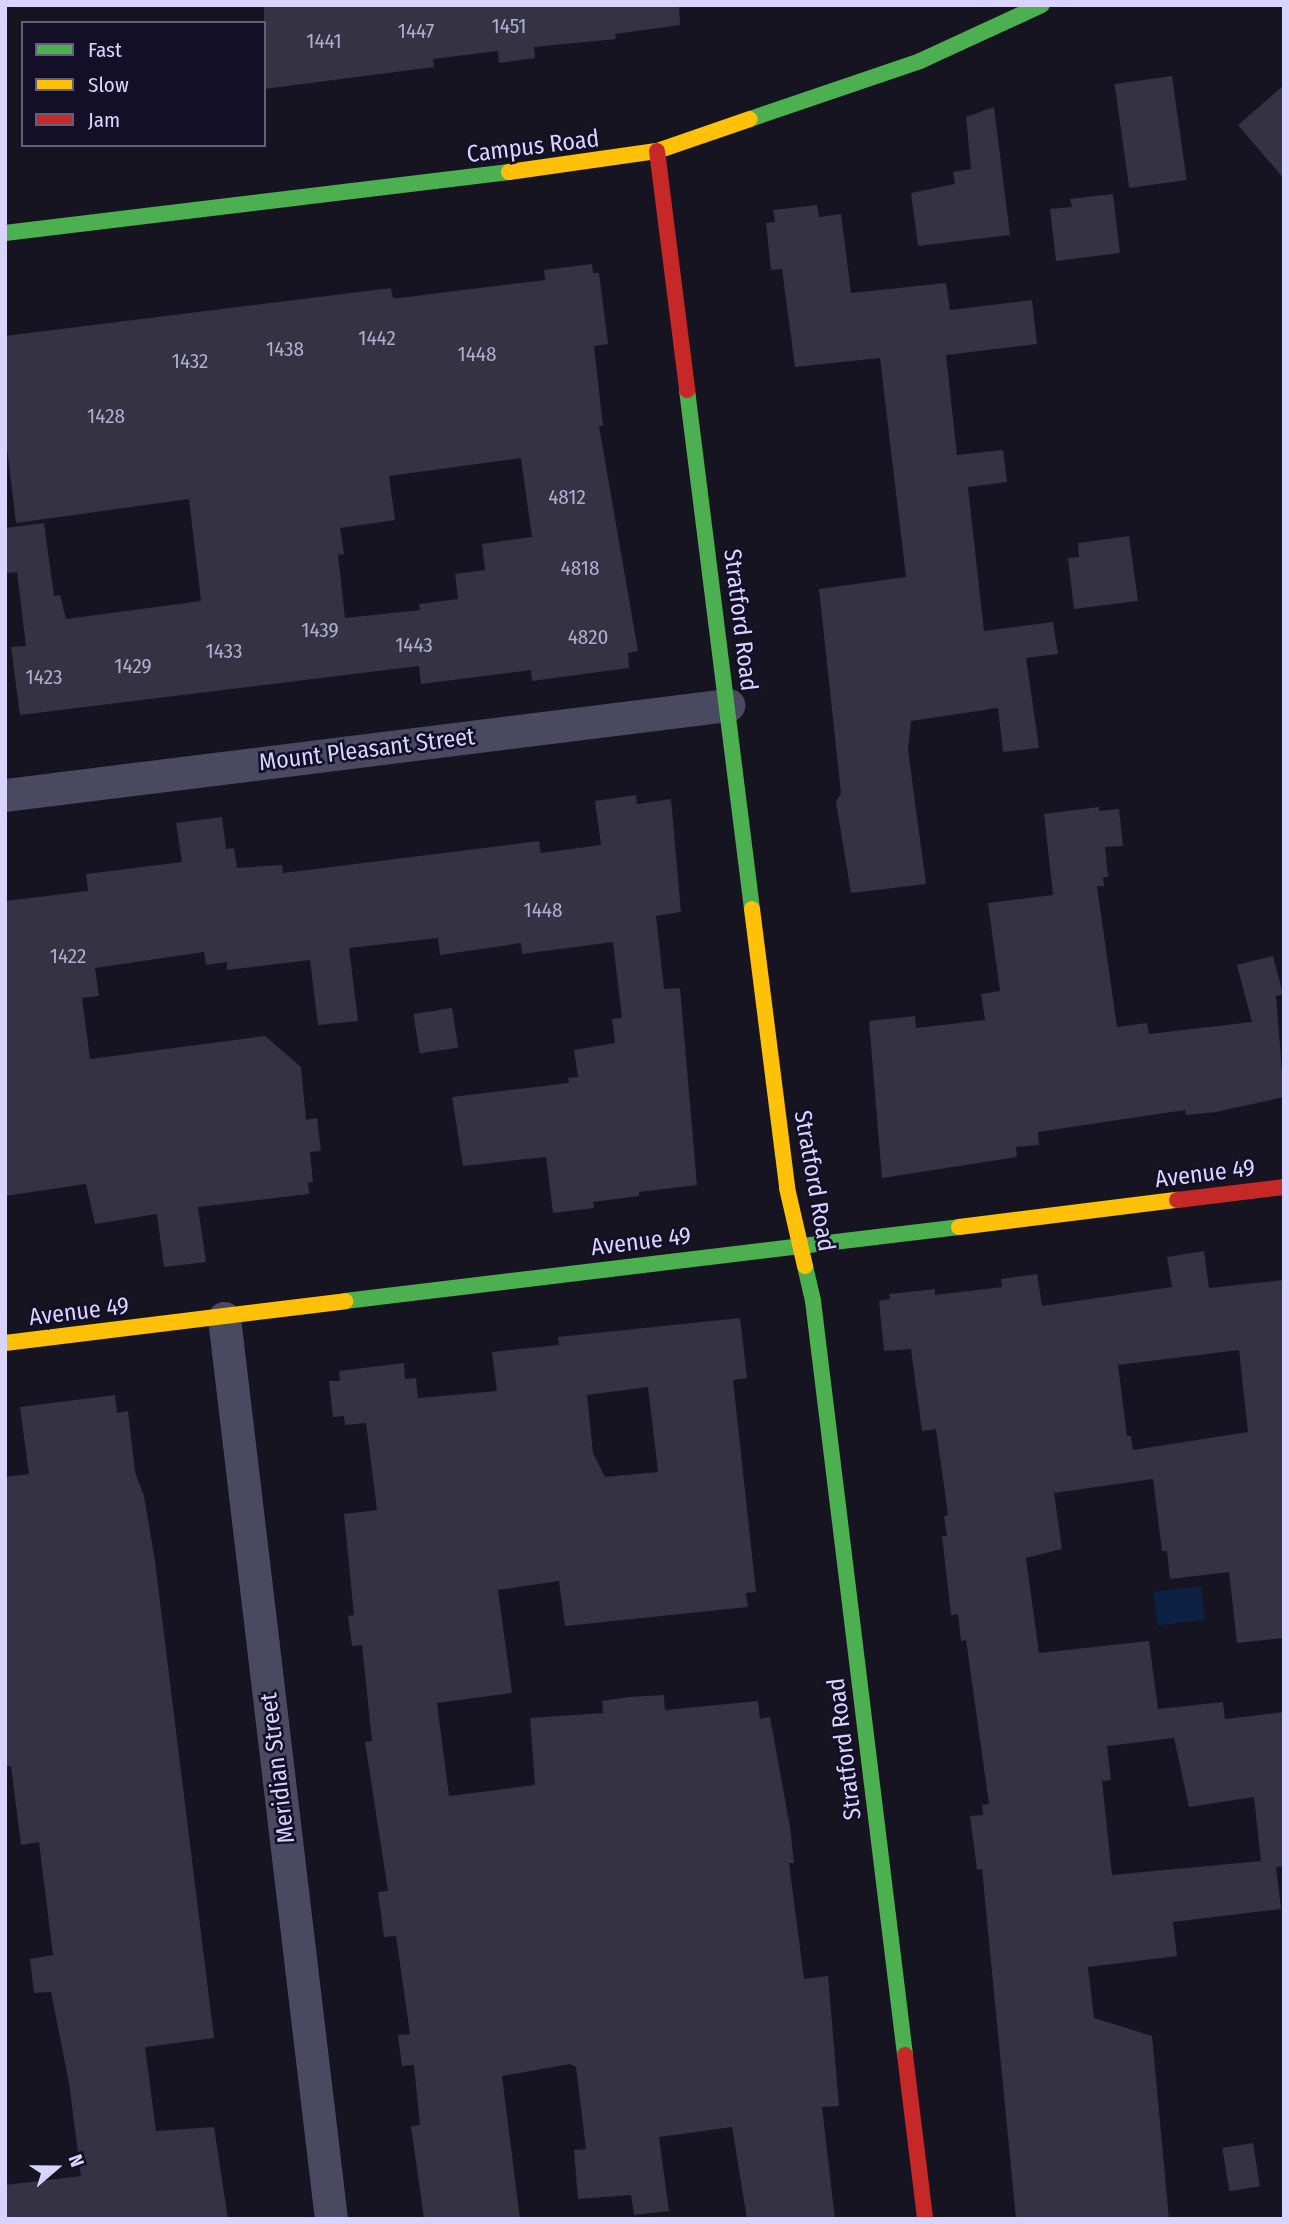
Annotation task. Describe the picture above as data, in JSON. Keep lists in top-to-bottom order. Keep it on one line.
{"streets":{"street":["Campus Road","Stratford Road","Mount Pleasant Street","Avenue 49","Meridian Street"]},"crossings":[["Campus Road","Stratford Road"],["Stratford Road","Mount Pleasant Street"],["Stratford Road","Avenue 49"],["Avenue 49","Meridian Street"]],"house_numbers":["1451","1447","1441","1442","1438","1448","1432","1428","4812","4818","1439","4820","1443","1433","1429","1423","1448","1422"],"legend":["Fast","Slow","Jam"],"north":"right"}
